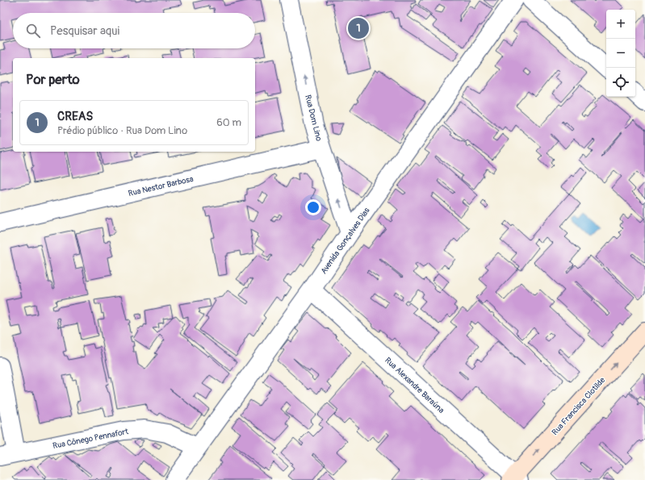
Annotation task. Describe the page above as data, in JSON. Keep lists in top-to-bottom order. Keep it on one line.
{"streets":{"street":["Rua Dom Lino","Rua Nestor Barbosa","Avenida Gonçalves Dias","Rua Alexandre Baraúna","Rua Francisca Clotilde","Rua Cônego Pennafort"]},"crossings":[["Rua Dom Lino","Rua Nestor Barbosa"],["Rua Dom Lino","Avenida Gonçalves Dias"],["Avenida Gonçalves Dias","Rua Alexandre Baraúna"],["Avenida Gonçalves Dias","Rua Cônego Pennafort"],["Rua Alexandre Baraúna","Rua Francisca Clotilde"]],"one_way":["Rua Dom Lino","Rua Francisca Clotilde"],"page":{"map_buttons":["+","−"],"search":"Pesquisar aqui","pins":"1","heading":"Por perto","list":[{"mark":"1","name":"CREAS","note":"Prédio público · Rua Dom Lino","value":"60 m"}]}}
